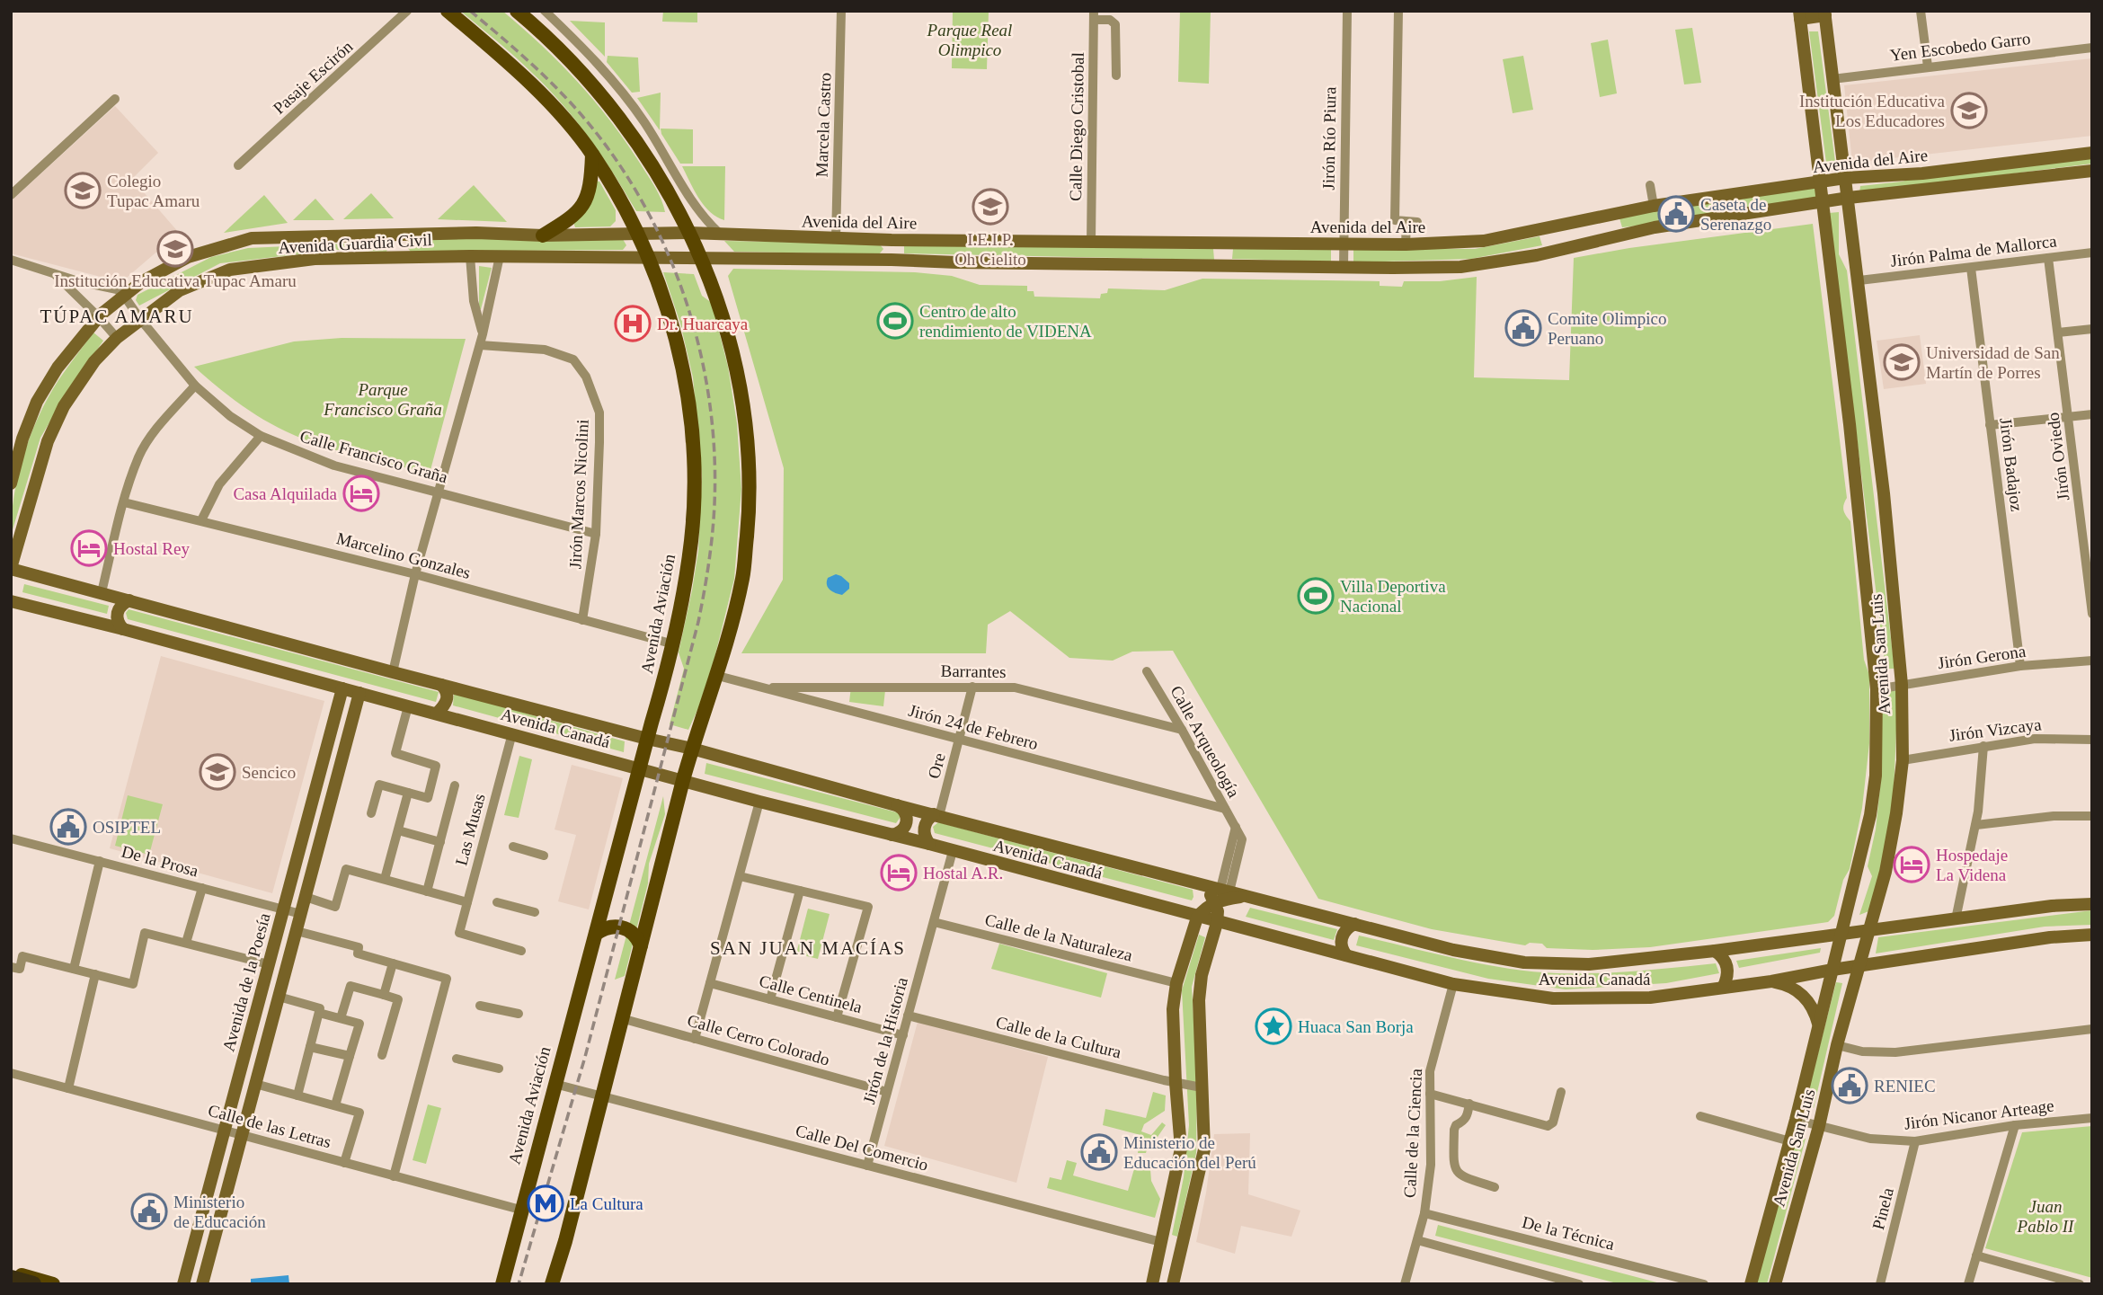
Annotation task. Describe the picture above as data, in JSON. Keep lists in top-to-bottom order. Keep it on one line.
{"streets":{"main road":["Avenida del Aire","Avenida Guardia Civil","Avenida Aviación","Avenida San Luis","Avenida Canadá","Avenida de la Poesía"],"street":["Yen Escobedo Garro","Pasaje Escirón","Marcela Castro","Calle Diego Cristobal","Jirón Río Piura","Jirón Palma de Mallorca","Calle Francisco Graña","Jirón Oviedo","Jirón Badajoz","Jirón Marcos Nicolini","Marcelino Gonzales","Jirón Gerona","Barrantes","Jirón 24 de Febrero","Jirón Vizcaya","Calle Arqueología","Ore","Las Musas","De la Prosa","Calle de la Naturaleza","Calle Centinela","Calle de la Cultura","Calle Cerro Colorado","Jirón de la Historia","Jirón Nicanor Arteage","Calle de las Letras","Calle de la Ciencia","Calle Del Comercio","Pinela","De la Técnica"]},"crossings":[["Yen Escobedo Garro","Avenida San Luis"],["Marcela Castro","Avenida del Aire"],["Calle Diego Cristobal","Avenida del Aire"],["Jirón Río Piura","Avenida del Aire"],["Avenida del Aire","Avenida Guardia Civil"],["Avenida del Aire","Avenida Aviación"],["Avenida del Aire","Avenida San Luis"],["Avenida Guardia Civil","Calle Francisco Graña"],["Avenida Guardia Civil","Avenida Aviación"],["Avenida Guardia Civil","Avenida Canadá"],["Jirón Palma de Mallorca","Jirón Oviedo"],["Jirón Palma de Mallorca","Jirón Badajoz"],["Jirón Palma de Mallorca","Avenida San Luis"],["Calle Francisco Graña","Jirón Marcos Nicolini"],["Jirón Badajoz","Jirón Gerona"],["Jirón Marcos Nicolini","Marcelino Gonzales"],["Marcelino Gonzales","Avenida Aviación"],["Avenida Aviación","Avenida Canadá"],["Avenida Aviación","Calle de las Letras"],["Avenida Aviación","Calle Del Comercio"],["Avenida San Luis","Jirón Gerona"],["Avenida San Luis","Avenida Canadá"],["Avenida San Luis","Jirón Vizcaya"],["Avenida San Luis","Jirón Nicanor Arteage"],["Barrantes","Jirón 24 de Febrero"],["Barrantes","Calle Arqueología"],["Barrantes","Ore"],["Jirón 24 de Febrero","Calle Arqueología"],["Jirón 24 de Febrero","Ore"],["Avenida Canadá","Calle Arqueología"],["Avenida Canadá","Ore"],["Avenida Canadá","Las Musas"],["Avenida Canadá","Avenida de la Poesía"],["Avenida Canadá","Jirón de la Historia"],["Avenida Canadá","Calle de la Ciencia"],["De la Prosa","Avenida de la Poesía"],["Calle de la Naturaleza","Jirón de la Historia"],["Avenida de la Poesía","Calle de las Letras"],["Calle Centinela","Jirón de la Historia"],["Calle de la Cultura","Jirón de la Historia"],["Calle Cerro Colorado","Jirón de la Historia"],["Jirón de la Historia","Calle Del Comercio"],["Jirón Nicanor Arteage","Pinela"],["Calle de la Ciencia","De la Técnica"]],"districts":["TÚPAC AMARU","SAN JUAN MACÍAS"],"parks":["Parque Real Olimpico","Parque Francisco Graña","Juan Pablo II"],"places":{"school or university":["Institución Educativa Los Educadores","Colegio Tupac Amaru","I.E.I.P. Oh Cielito","Institución Educativa Tupac Amaru","Universidad de San Martín de Porres","Sencico"],"public building":["Caseta de Serenazgo","Comite Olimpico Peruano","OSIPTEL","RENIEC","Ministerio de Educación del Perú","Ministerio de Educación"],"sports":["Centro de alto rendimiento de VIDENA","Villa Deportiva Nacional"],"hospital":["Dr. Huarcaya"],"hotel":["Casa Alquilada","Hostal Rey","Hospedaje La Videna","Hostal A.R."],"place":["Huaca San Borja"],"metro station":["La Cultura"]}}
